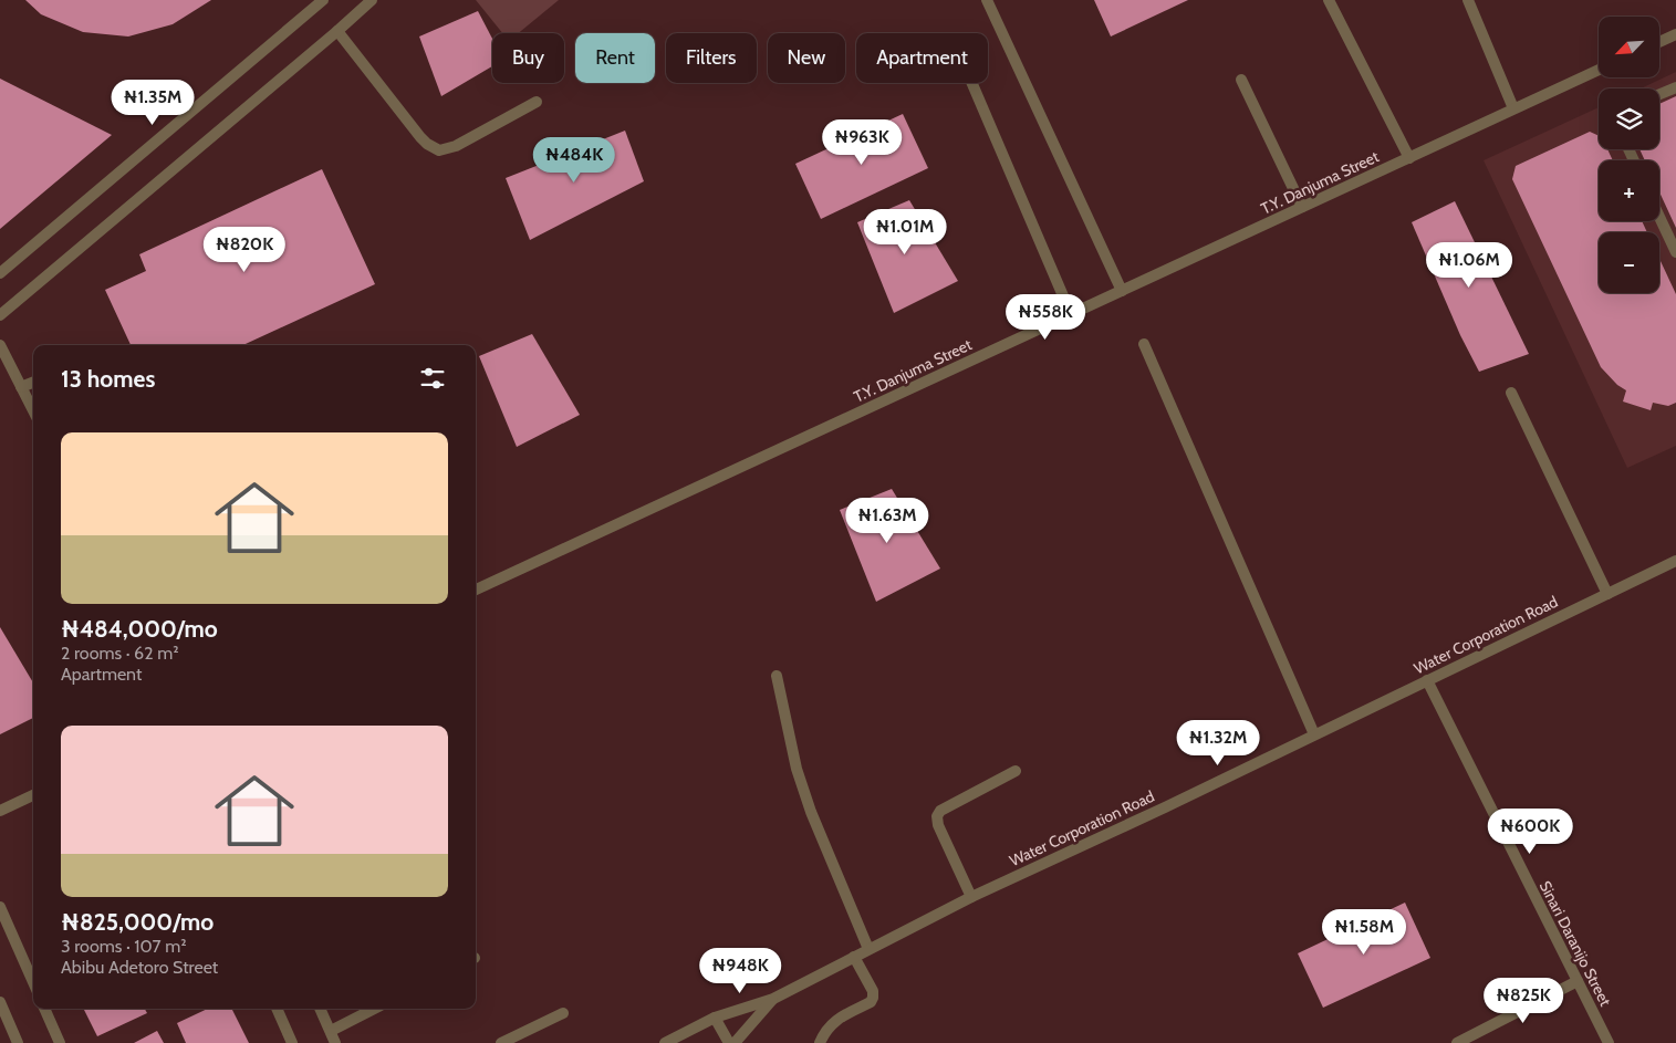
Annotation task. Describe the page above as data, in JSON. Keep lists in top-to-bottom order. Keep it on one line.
{"streets":{"street":["T.Y. Danjuma Street","Water Corporation Road","Sinari Daranijo Street"]},"crossings":[["Water Corporation Road","Sinari Daranijo Street"]],"north":"bottom left","page":{"map_buttons":["+","−"],"chip":["Buy","Rent","Filters","New","Apartment"],"price":["₦1.35M","₦963K","₦484K","₦1.01M","₦820K","₦1.06M","₦558K","₦1.63M","₦1.32M","₦600K","₦1.58M","₦948K","₦825K"],"heading":"13 homes","list":[{"name":"₦484,000/mo","note":"2 rooms · 62 m² · Apartment"},{"name":"₦825,000/mo","note":"3 rooms · 107 m² · Abibu Adetoro Street"}]}}
